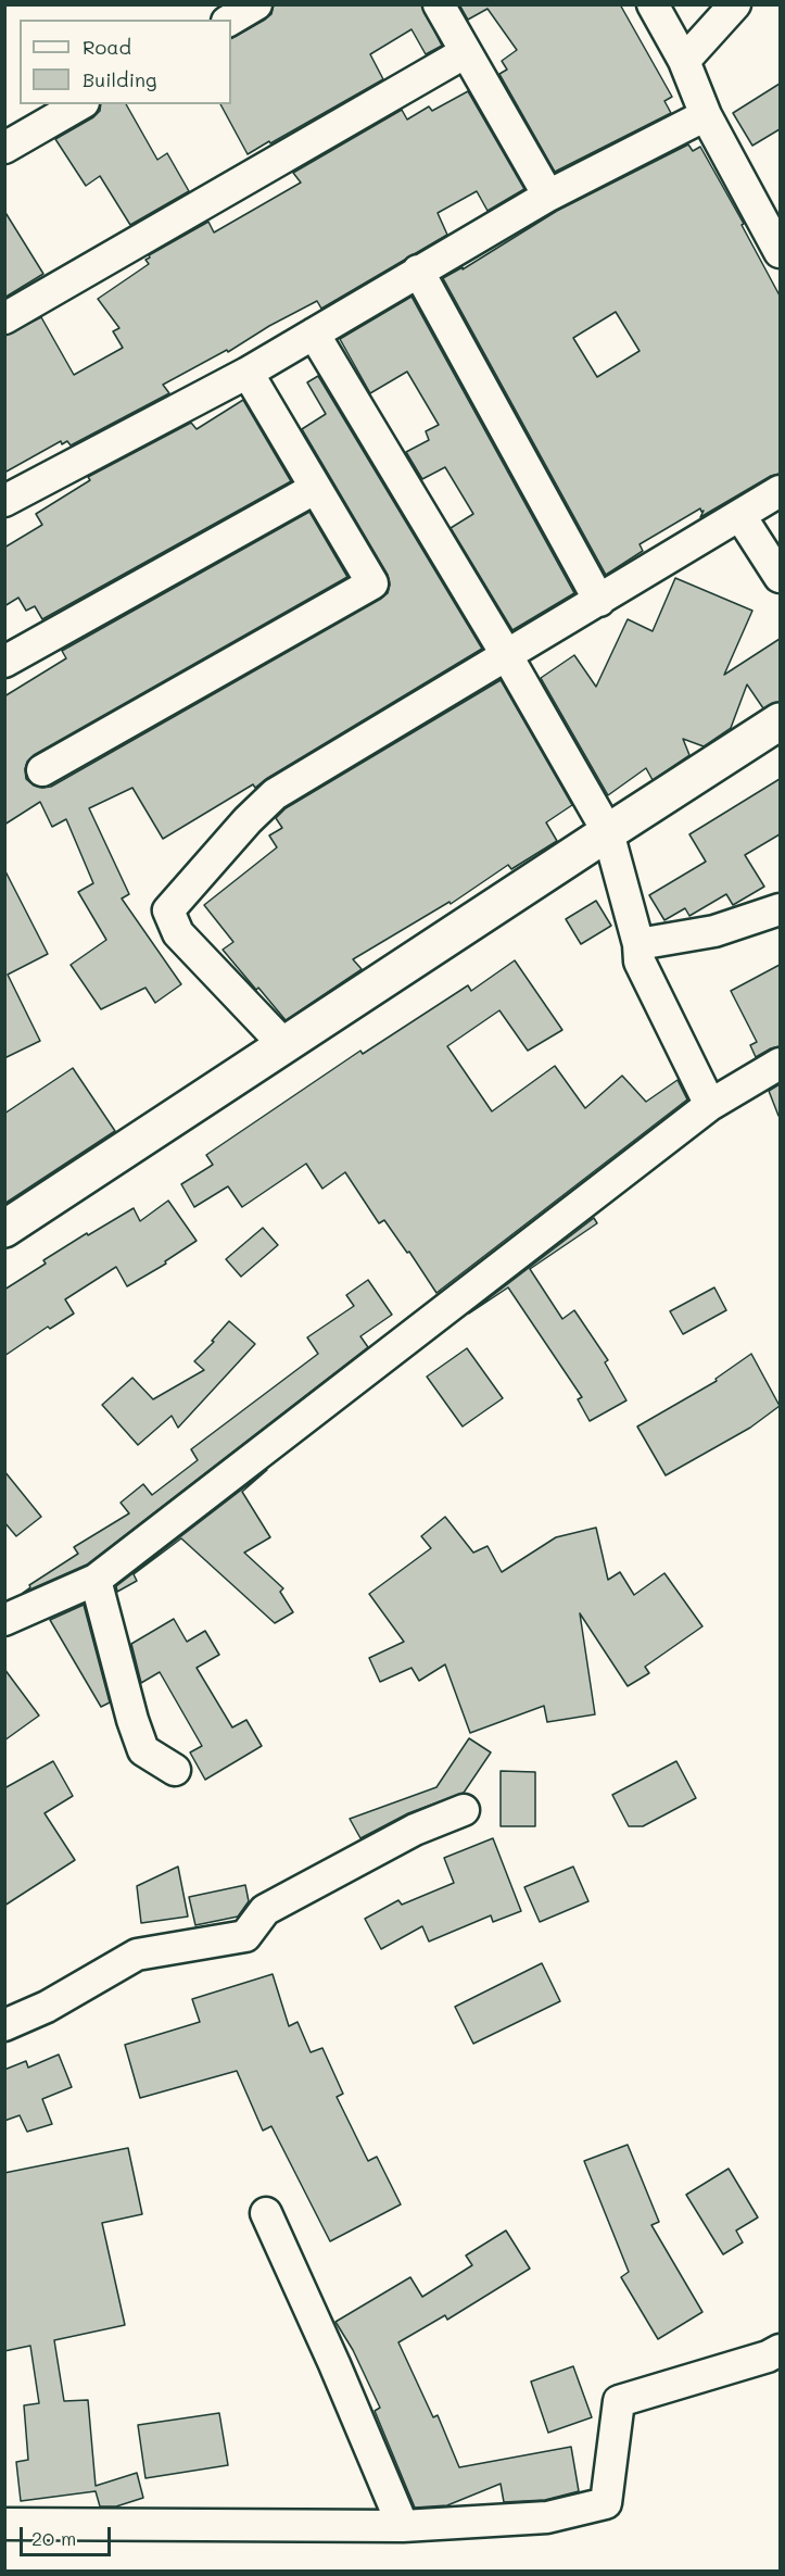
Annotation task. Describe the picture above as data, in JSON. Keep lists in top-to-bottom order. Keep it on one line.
{"legend":["Road","Building"],"scale_bar":"20 m"}
